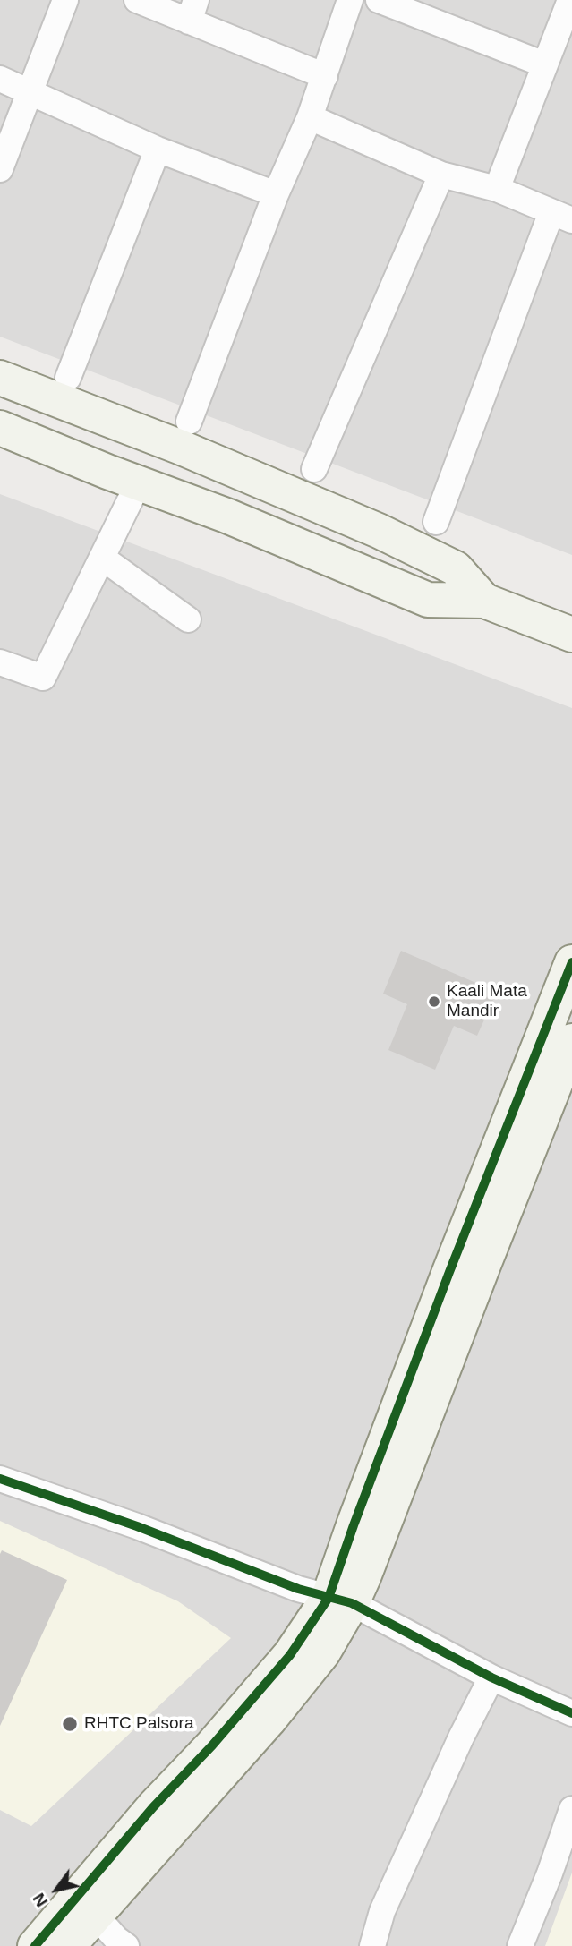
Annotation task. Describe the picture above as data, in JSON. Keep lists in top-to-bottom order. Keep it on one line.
{"places":["Kaali Mata Mandir","RHTC Palsora"],"north":"bottom left"}
